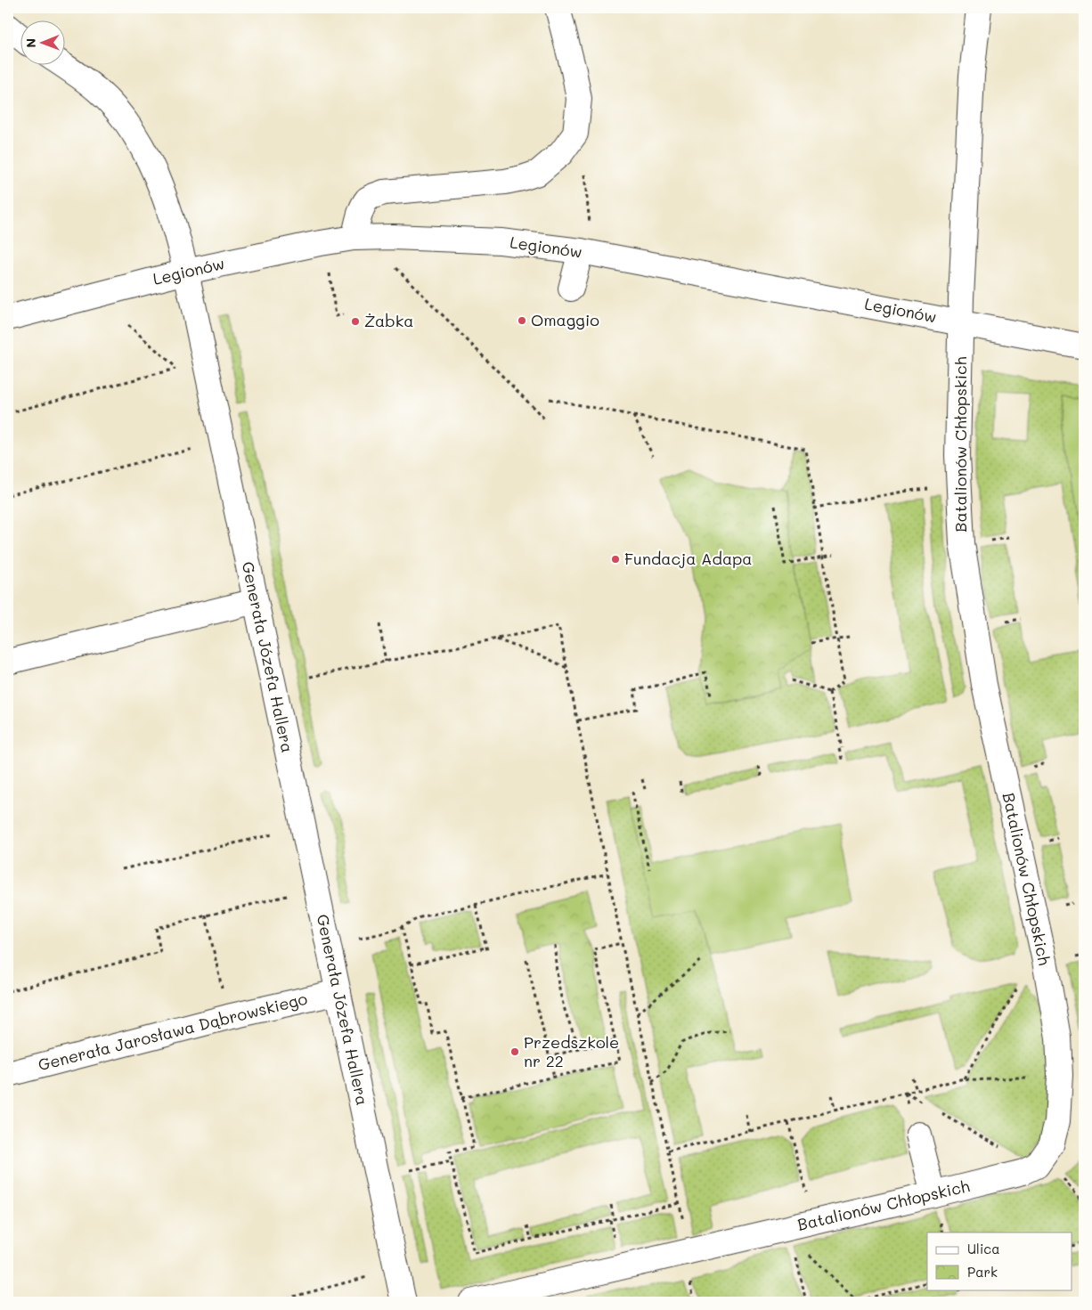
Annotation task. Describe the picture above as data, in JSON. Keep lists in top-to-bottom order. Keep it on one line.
{"streets":{"street":["Legionów","Batalionów Chłopskich","Generała Józefa Hallera","Generała Jarosława Dąbrowskiego"]},"crossings":[["Legionów","Batalionów Chłopskich"],["Legionów","Generała Józefa Hallera"],["Generała Józefa Hallera","Generała Jarosława Dąbrowskiego"]],"places":["Omaggio","Żabka","Fundacja Adapa","Przedszkole nr 22"],"legend":["Ulica","Park"],"north":"left"}
